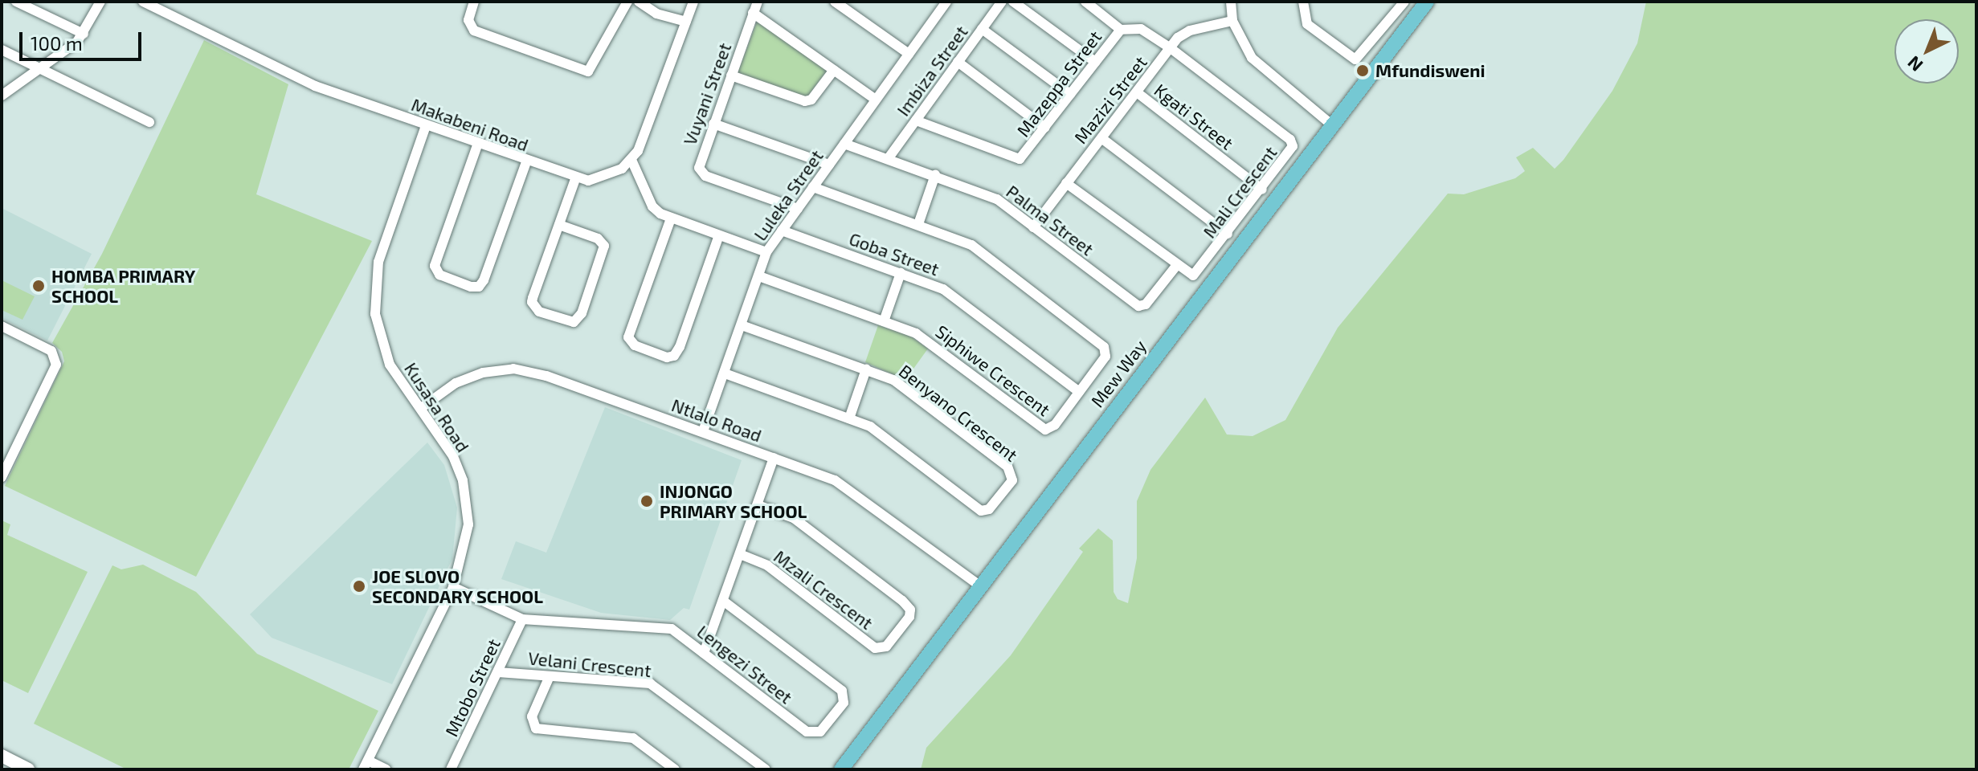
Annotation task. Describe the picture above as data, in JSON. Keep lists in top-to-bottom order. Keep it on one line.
{"streets":{"main road":["Mew Way"],"street":["Imbiza Street","Mazeppa Street","Vuyani Street","Mazizi Street","Kgati Street","Makabeni Road","Mali Crescent","Luleka Street","Palma Street","Goba Street","Siphiwe Crescent","Kusasa Road","Benyano Crescent","Ntlalo Road","Mzali Crescent","Velani Crescent","Lengezi Street","Mtobo Street"]},"crossings":[["Imbiza Street","Mazeppa Street"],["Imbiza Street","Palma Street"],["Mazeppa Street","Mali Crescent"],["Vuyani Street","Luleka Street"],["Mazizi Street","Kgati Street"],["Mazizi Street","Mali Crescent"],["Mazizi Street","Palma Street"],["Kgati Street","Mali Crescent"],["Makabeni Road","Kusasa Road"],["Mali Crescent","Palma Street"],["Luleka Street","Palma Street"],["Luleka Street","Goba Street"],["Luleka Street","Siphiwe Crescent"],["Luleka Street","Benyano Crescent"],["Luleka Street","Ntlalo Road"],["Goba Street","Siphiwe Crescent"],["Mew Way","Ntlalo Road"],["Kusasa Road","Ntlalo Road"],["Kusasa Road","Lengezi Street"],["Velani Crescent","Mtobo Street"],["Lengezi Street","Mtobo Street"]],"places":["Mfundisweni","HOMBA PRIMARY SCHOOL","INJONGO PRIMARY SCHOOL","JOE SLOVO SECONDARY SCHOOL"],"scale_bar":"100 m","north":"bottom left"}
